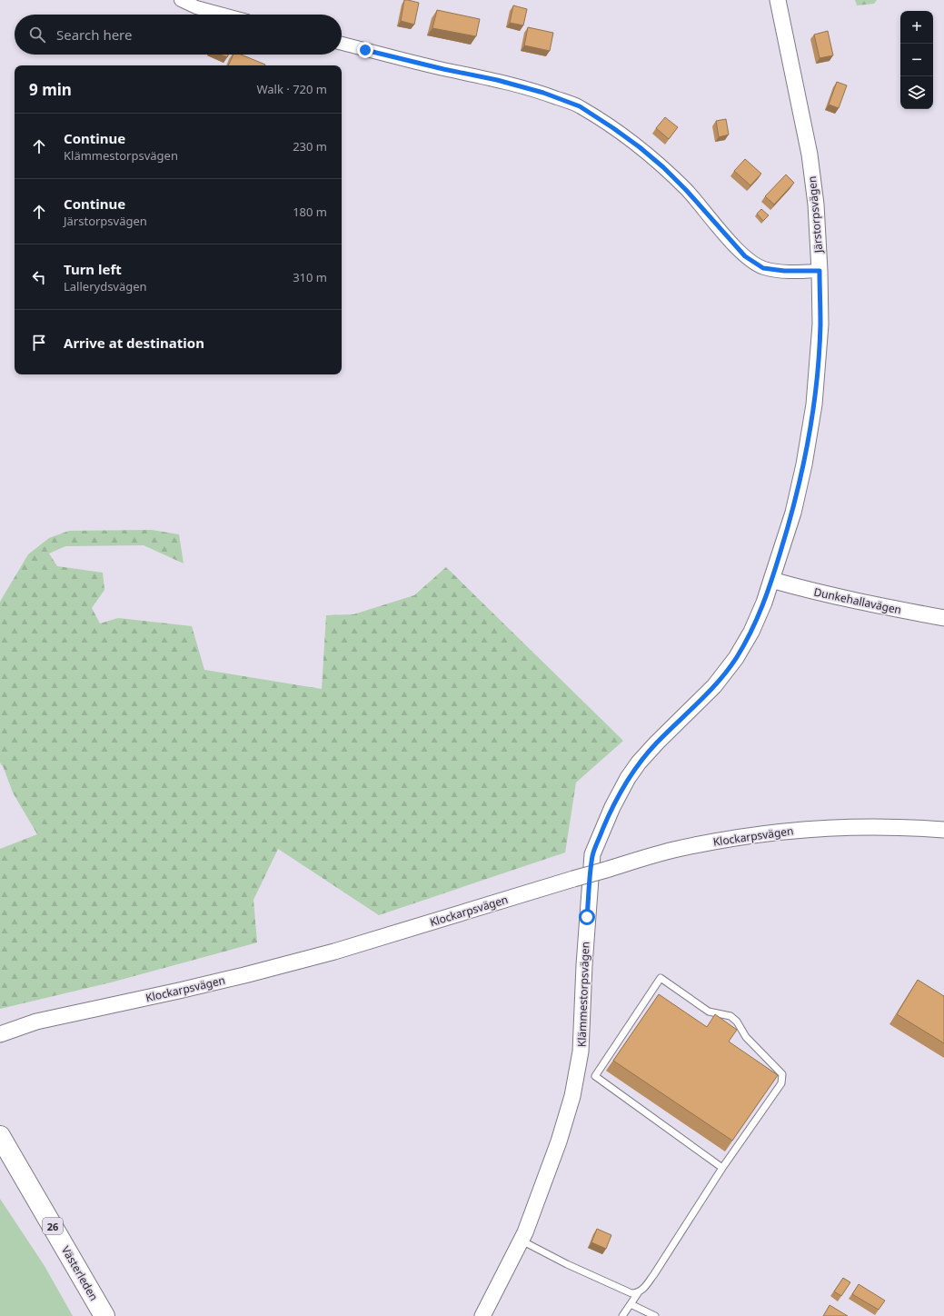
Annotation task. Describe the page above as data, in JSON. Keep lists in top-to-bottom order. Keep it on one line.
{"streets":{"highway":["26","Västerleden"],"street":["Järstorpsvägen","Dunkehallavägen","Klockarpsvägen","Klämmestorpsvägen"]},"crossings":[["Järstorpsvägen","Dunkehallavägen"],["Järstorpsvägen","Klämmestorpsvägen"],["Dunkehallavägen","Klämmestorpsvägen"]],"page":{"map_buttons":["+","−"],"search":"Search here","heading":["9 min","Walk · 720 m"],"list":[["Continue","Klämmestorpsvägen","230 m"],["Continue","Järstorpsvägen","180 m"],["Turn left","Lallerydsvägen","310 m"],"Arrive at destination"]}}
